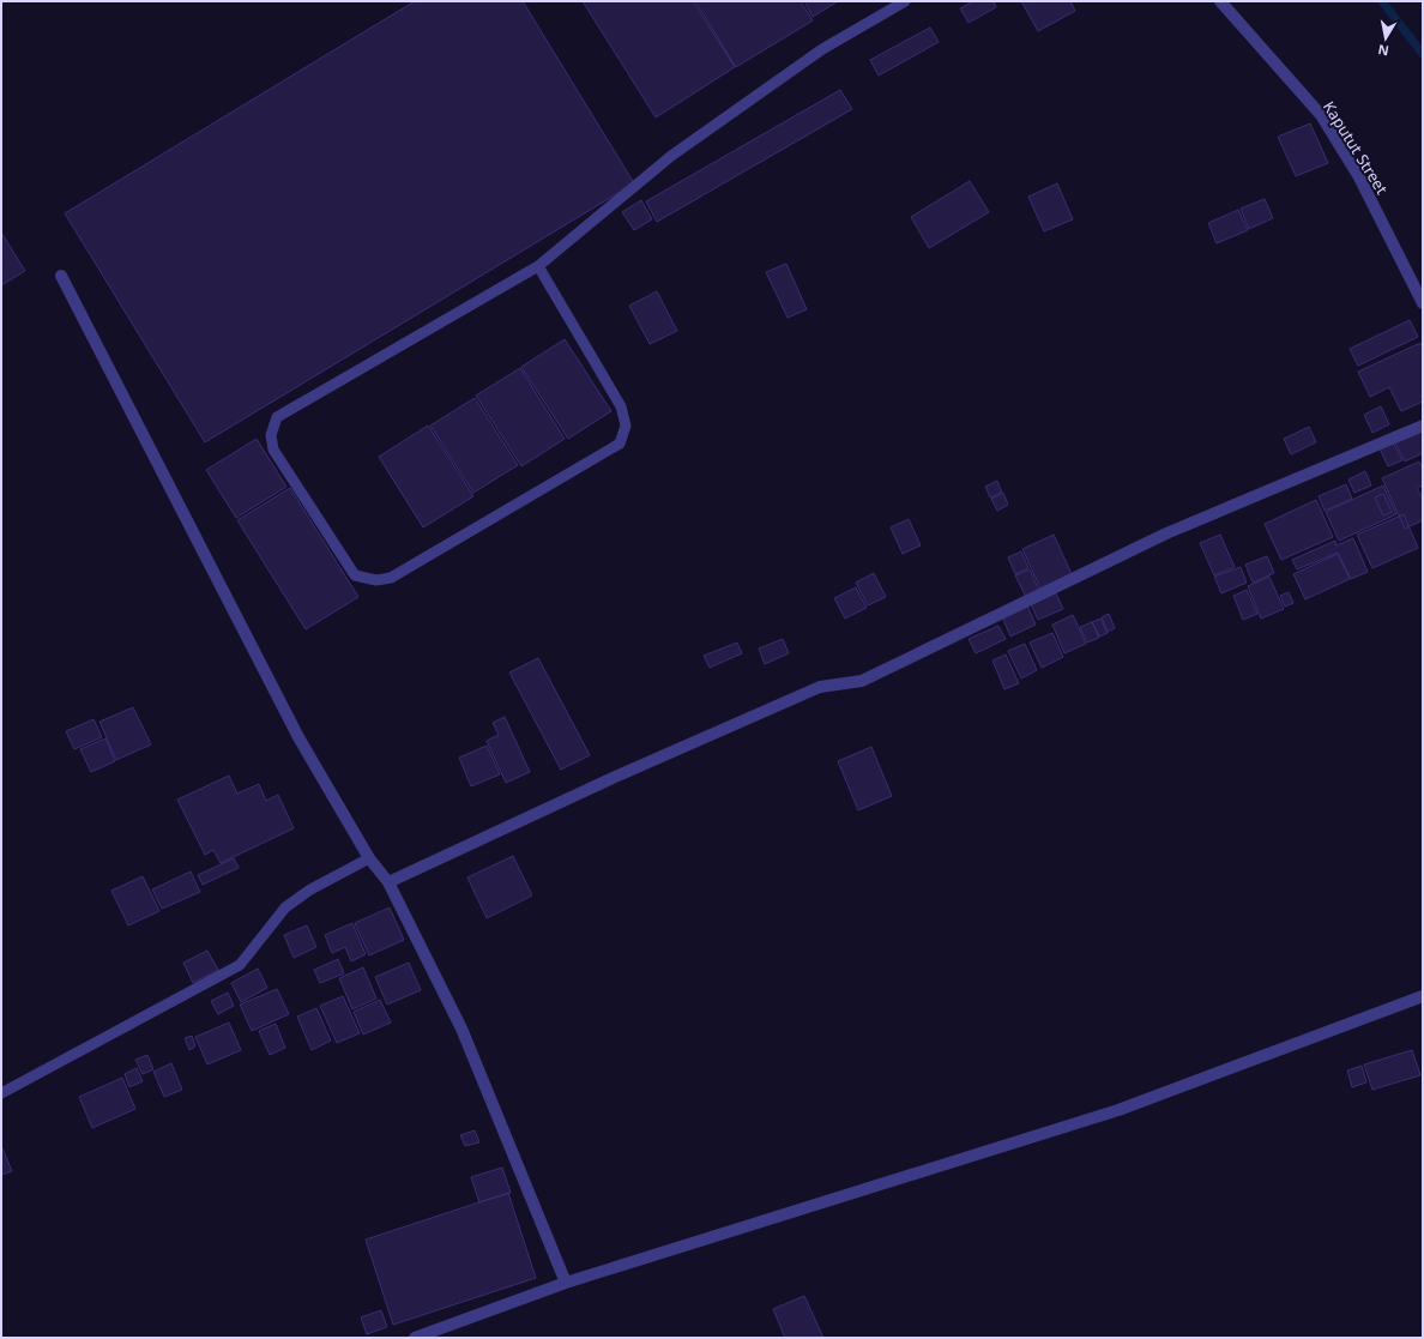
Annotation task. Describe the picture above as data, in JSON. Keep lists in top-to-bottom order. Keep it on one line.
{"streets":{"street":["Kaputut Street"]},"north":"bottom"}
